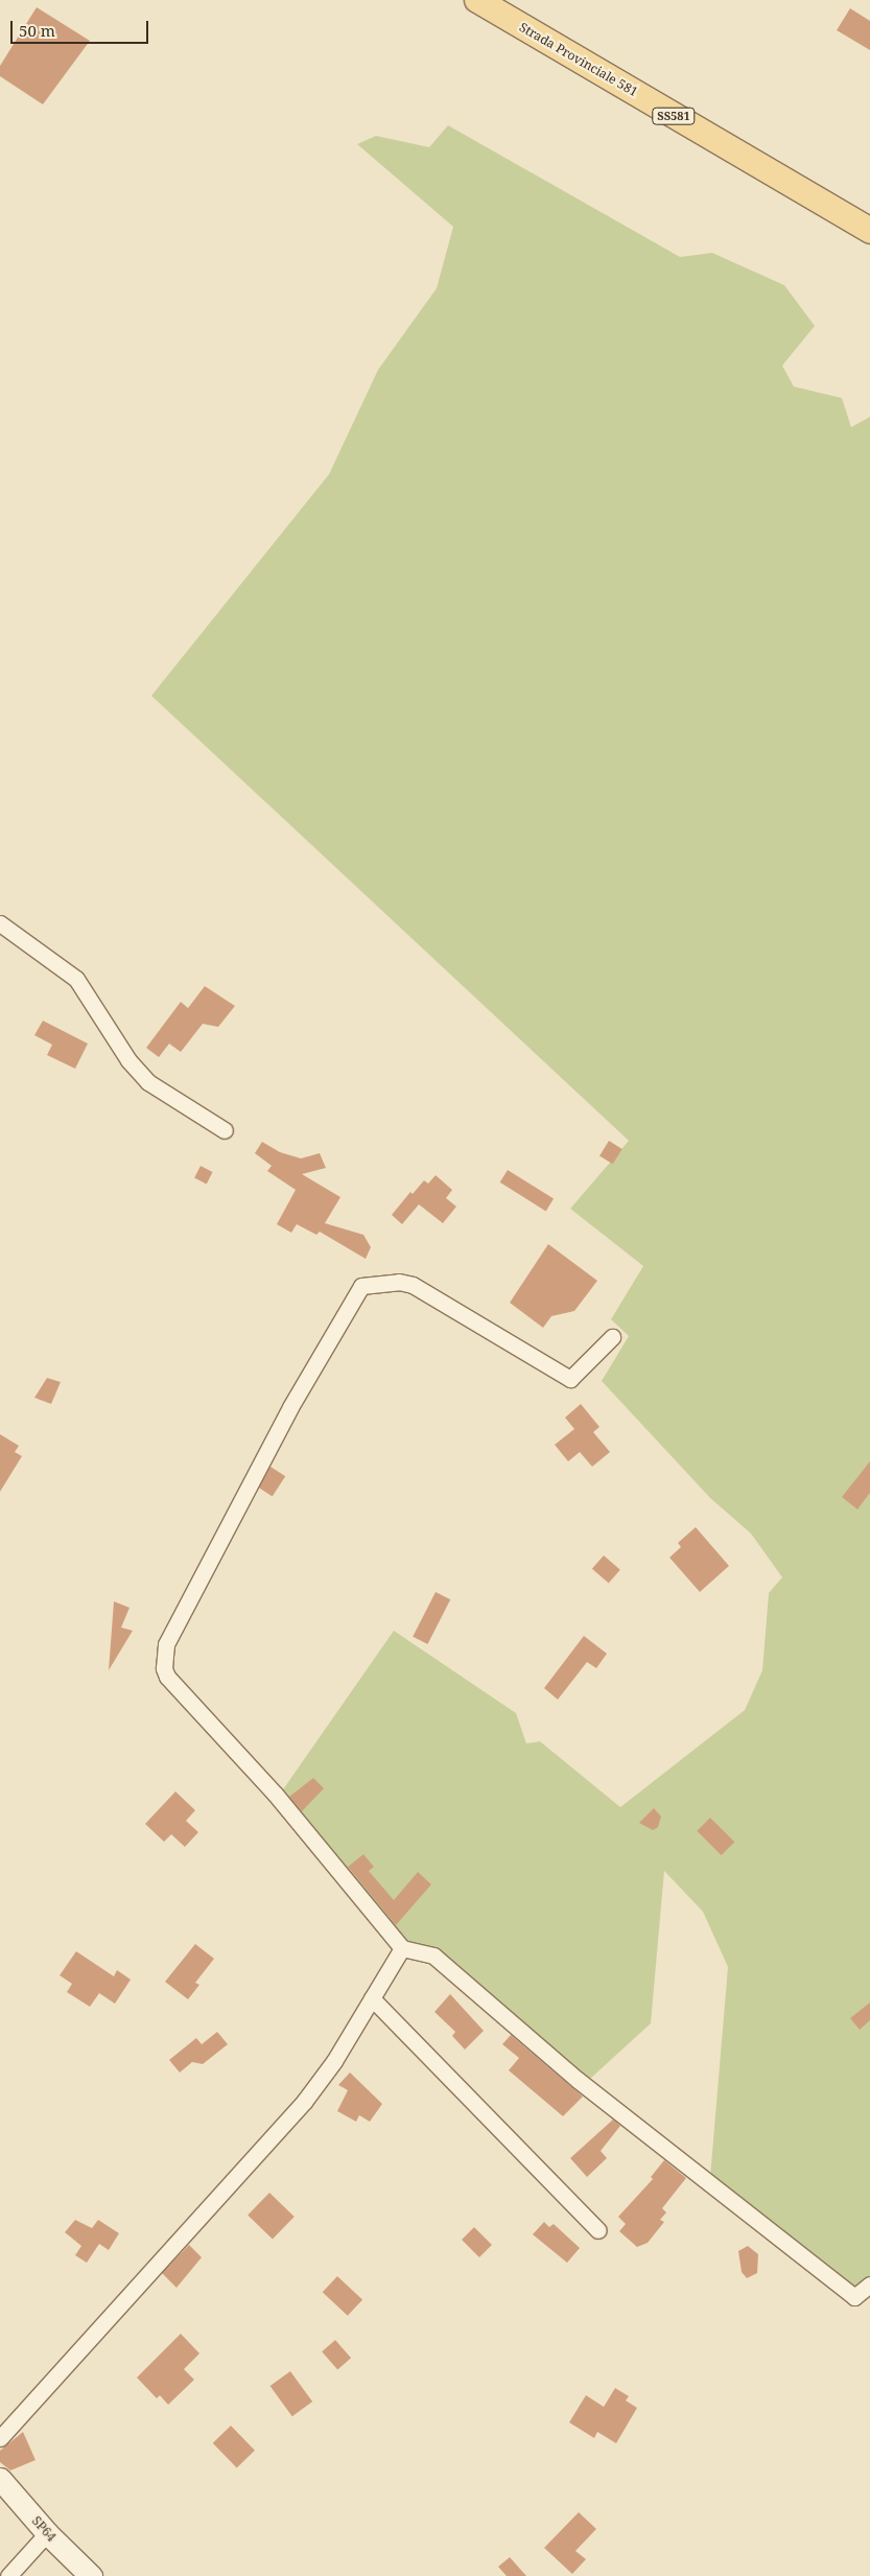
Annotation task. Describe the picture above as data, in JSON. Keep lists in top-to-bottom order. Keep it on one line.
{"streets":{"main road":["Strada Provinciale 581","SS581"],"street":["SP64"]},"scale_bar":"50 m"}
